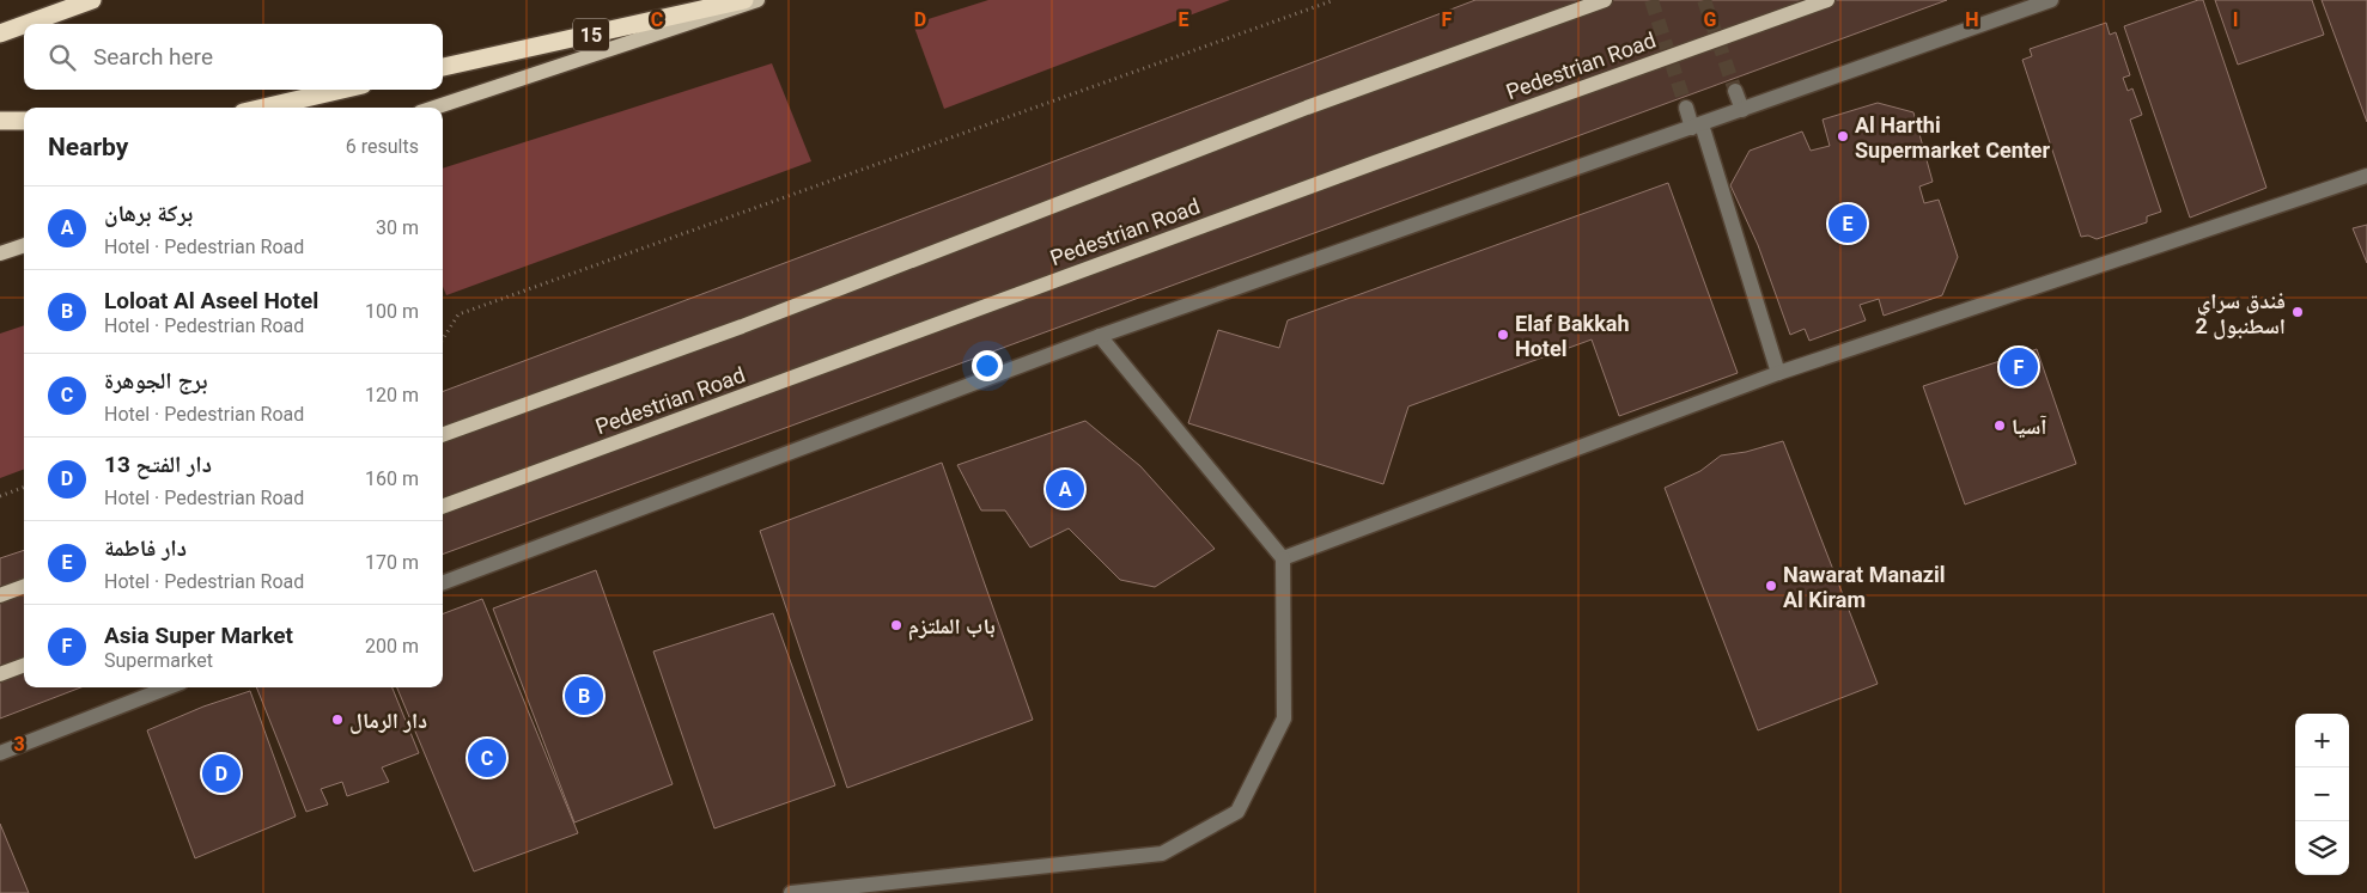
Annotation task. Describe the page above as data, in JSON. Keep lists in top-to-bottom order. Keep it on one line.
{"streets":{"highway":["15"],"main road":["Pedestrian Road"]},"places":["Al Harthi Supermarket Center","فندق سراي اسطنبول 2","Elaf Bakkah Hotel","آسيا","Nawarat Manazil Al Kiram","باب الملتزم","دار الرمال"],"page":{"search":"Search here","heading":["Nearby","6 results"],"list":[{"mark":"A","name":"بركة برهان","note":"Hotel · Pedestrian Road","value":"30 m"},{"mark":"B","name":"Loloat Al Aseel Hotel","note":"Hotel · Pedestrian Road","value":"100 m"},{"mark":"C","name":"برج الجوهرة","note":"Hotel · Pedestrian Road","value":"120 m"},{"mark":"D","name":"دار الفتح 13","note":"Hotel · Pedestrian Road","value":"160 m"},{"mark":"E","name":"دار فاطمة","note":"Hotel · Pedestrian Road","value":"170 m"},{"mark":"F","name":"Asia Super Market","note":"Supermarket","value":"200 m"}],"pins":["E","F","A","B","C","D"],"map_buttons":["+","−"]},"grid":{"columns":["C","D","E","F","G","H","I"],"rows":["3"]}}
